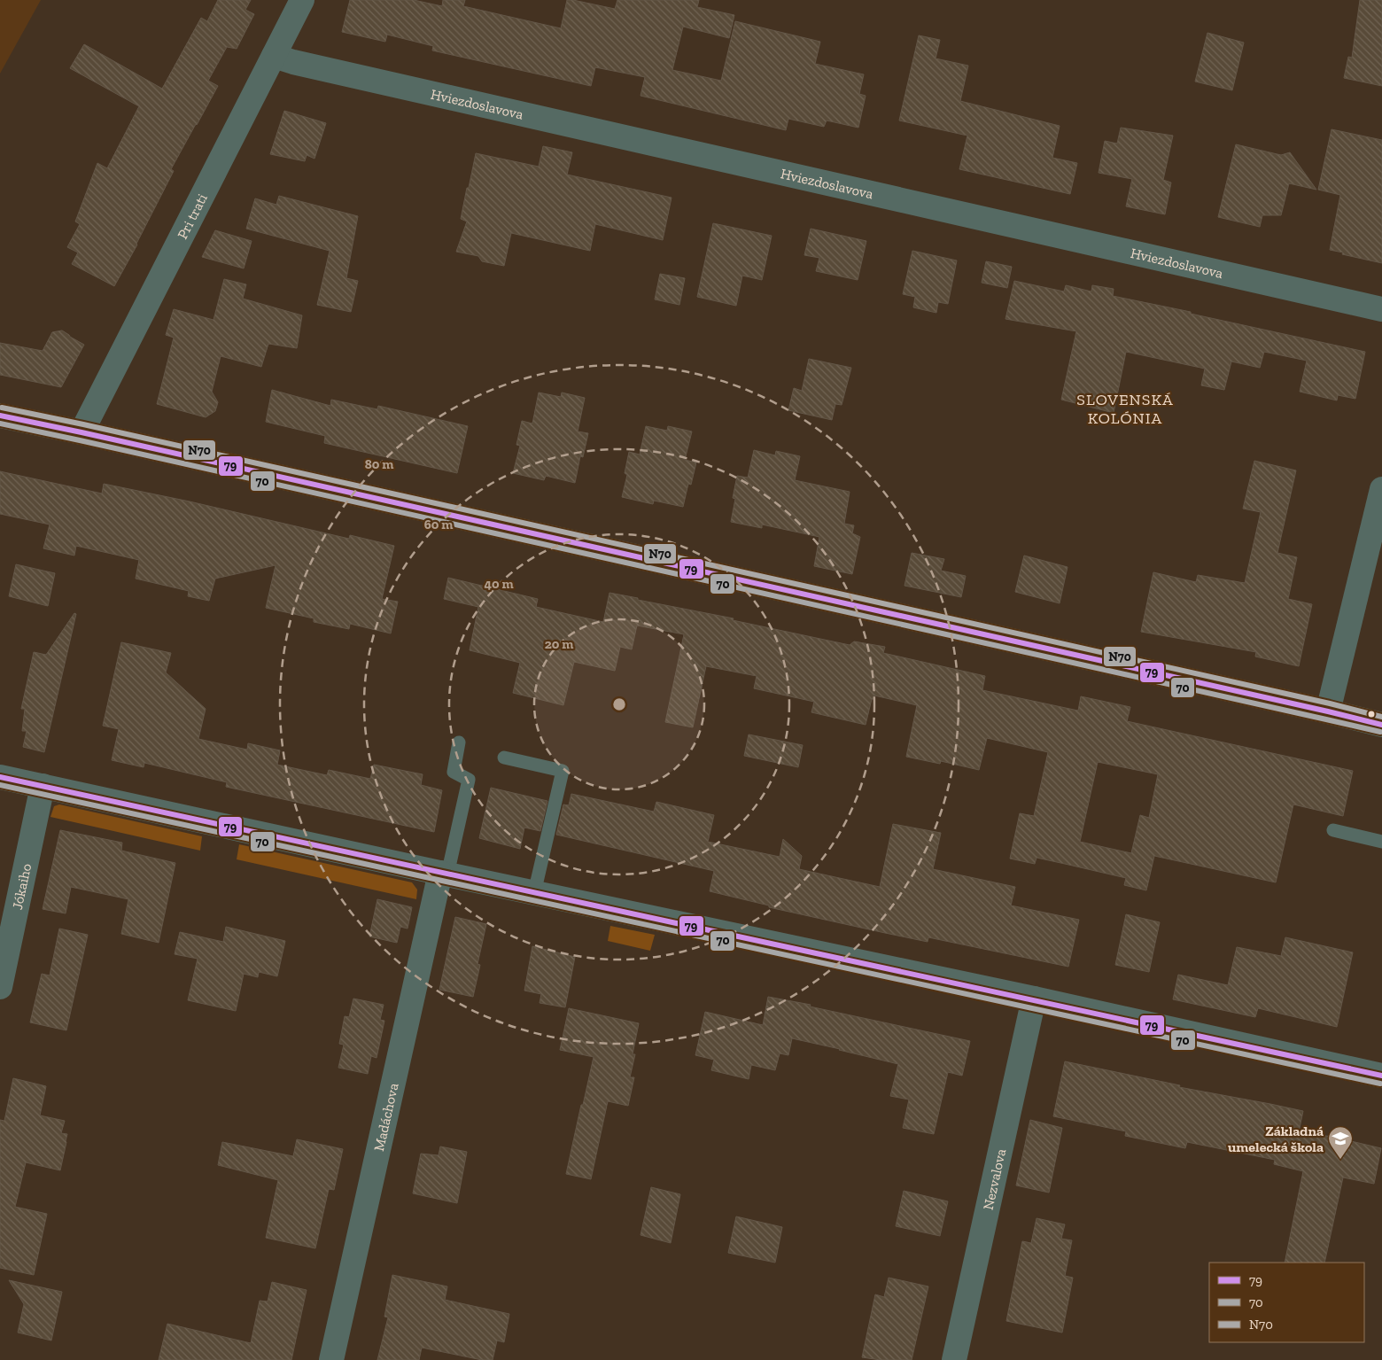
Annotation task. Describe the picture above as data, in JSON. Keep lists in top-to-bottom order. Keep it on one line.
{"streets":{"street":["Hviezdoslavova","Pri trati","Jókaiho","Madáchova","Nezvalova"]},"crossings":[["Hviezdoslavova","Pri trati"]],"districts":["SLOVENSKÁ KOLÓNIA"],"places":{"school or university":["Základná umelecká škola"]},"lines":["transit line N70","transit line 79","transit line 70"],"legend":["79","70","N70"],"rings":["80 m","60 m","40 m","20 m"]}
